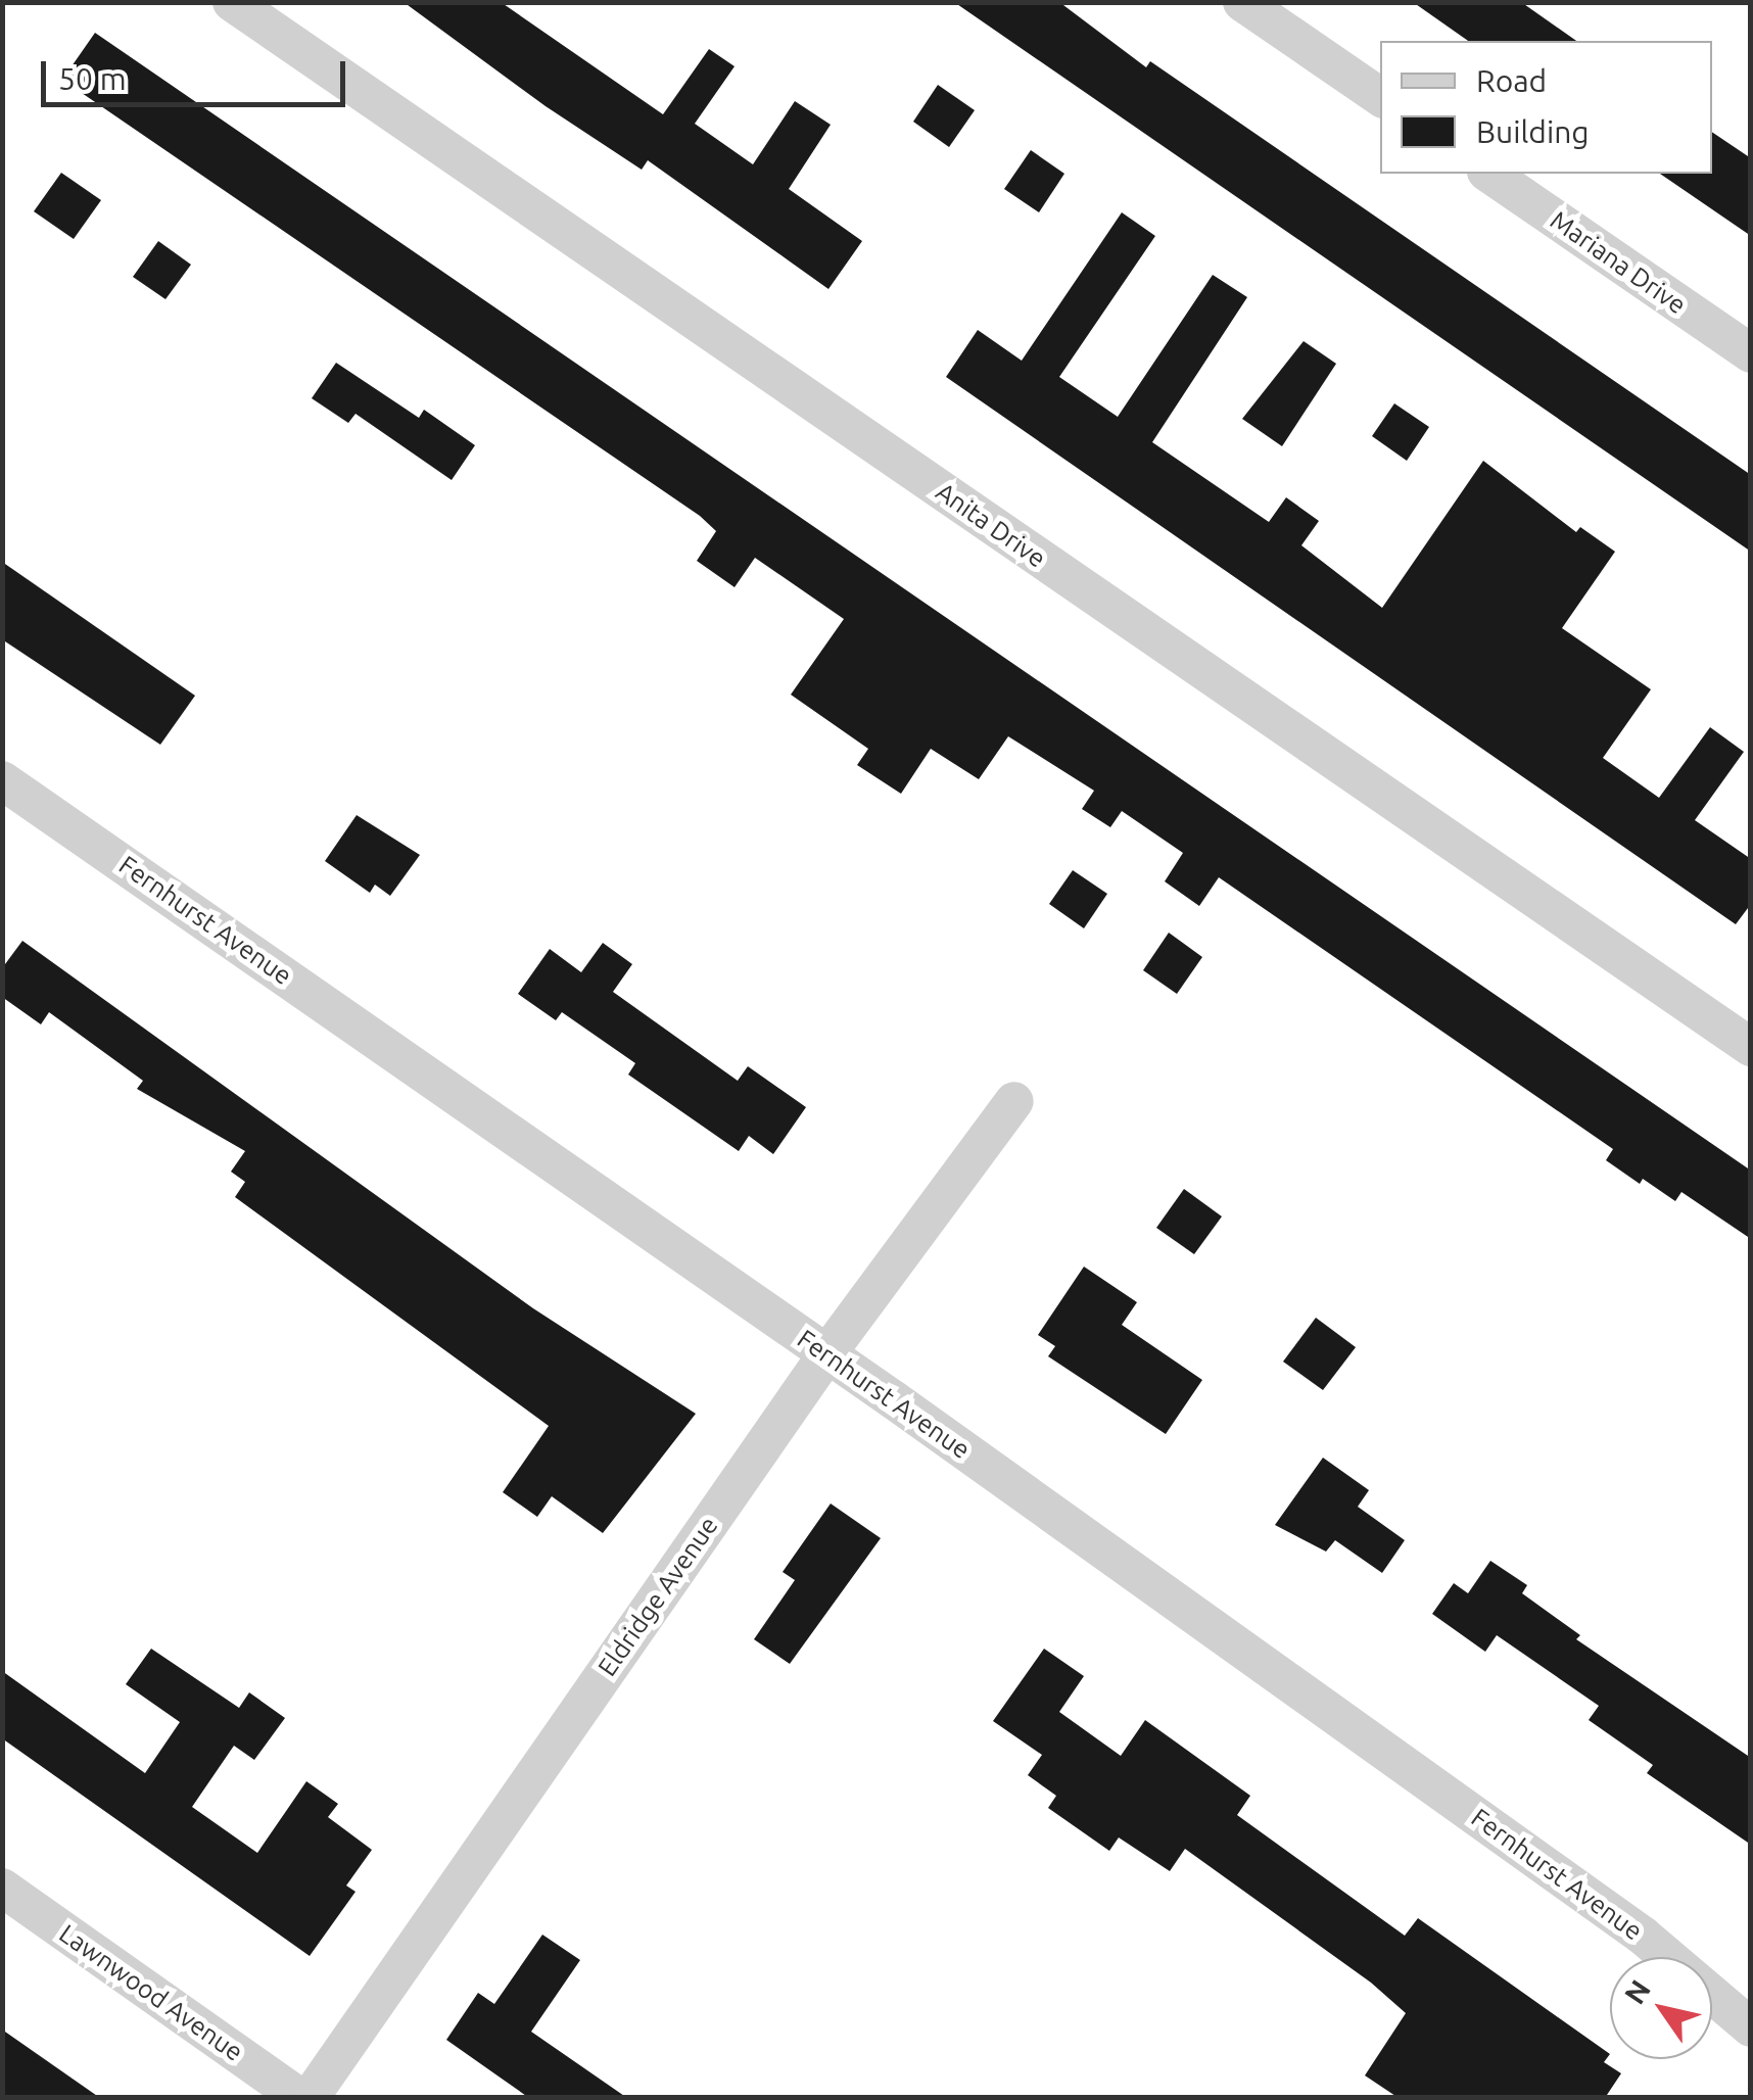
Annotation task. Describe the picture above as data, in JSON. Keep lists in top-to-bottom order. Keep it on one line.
{"streets":{"street":["Mariana Drive","Anita Drive","Fernhurst Avenue","Eldridge Avenue","Lawnwood Avenue"]},"crossings":[["Fernhurst Avenue","Eldridge Avenue"]],"legend":["Road","Building"],"scale_bar":"50 m","north":"top left"}
